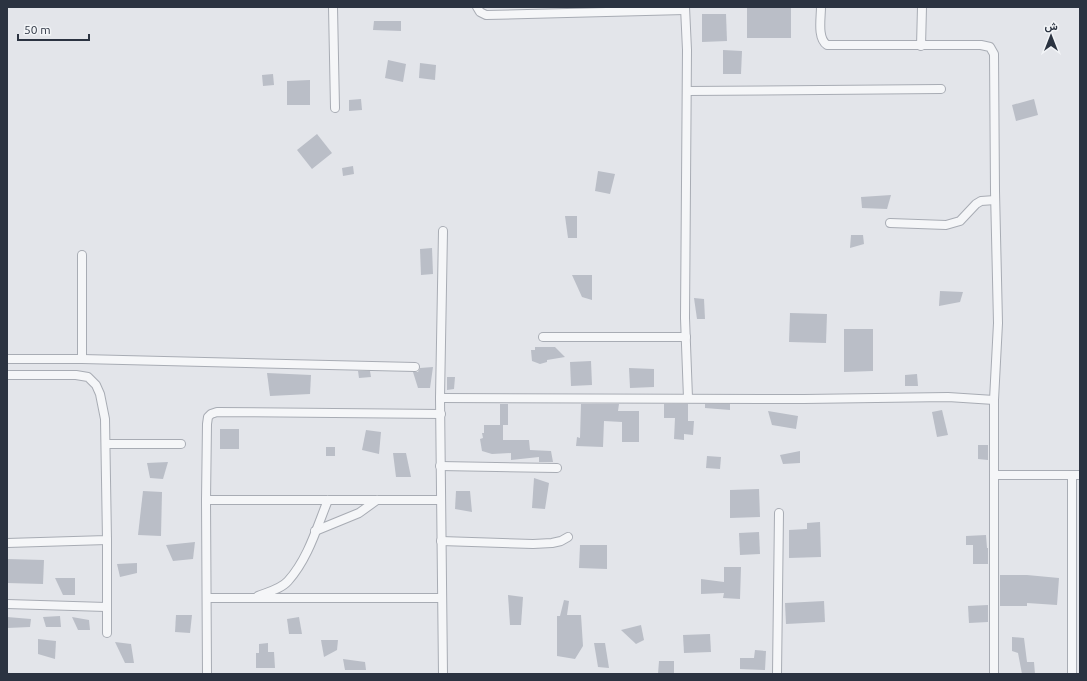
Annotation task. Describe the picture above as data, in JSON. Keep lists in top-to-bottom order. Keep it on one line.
{"scale_bar":"50 m","north":"top"}
